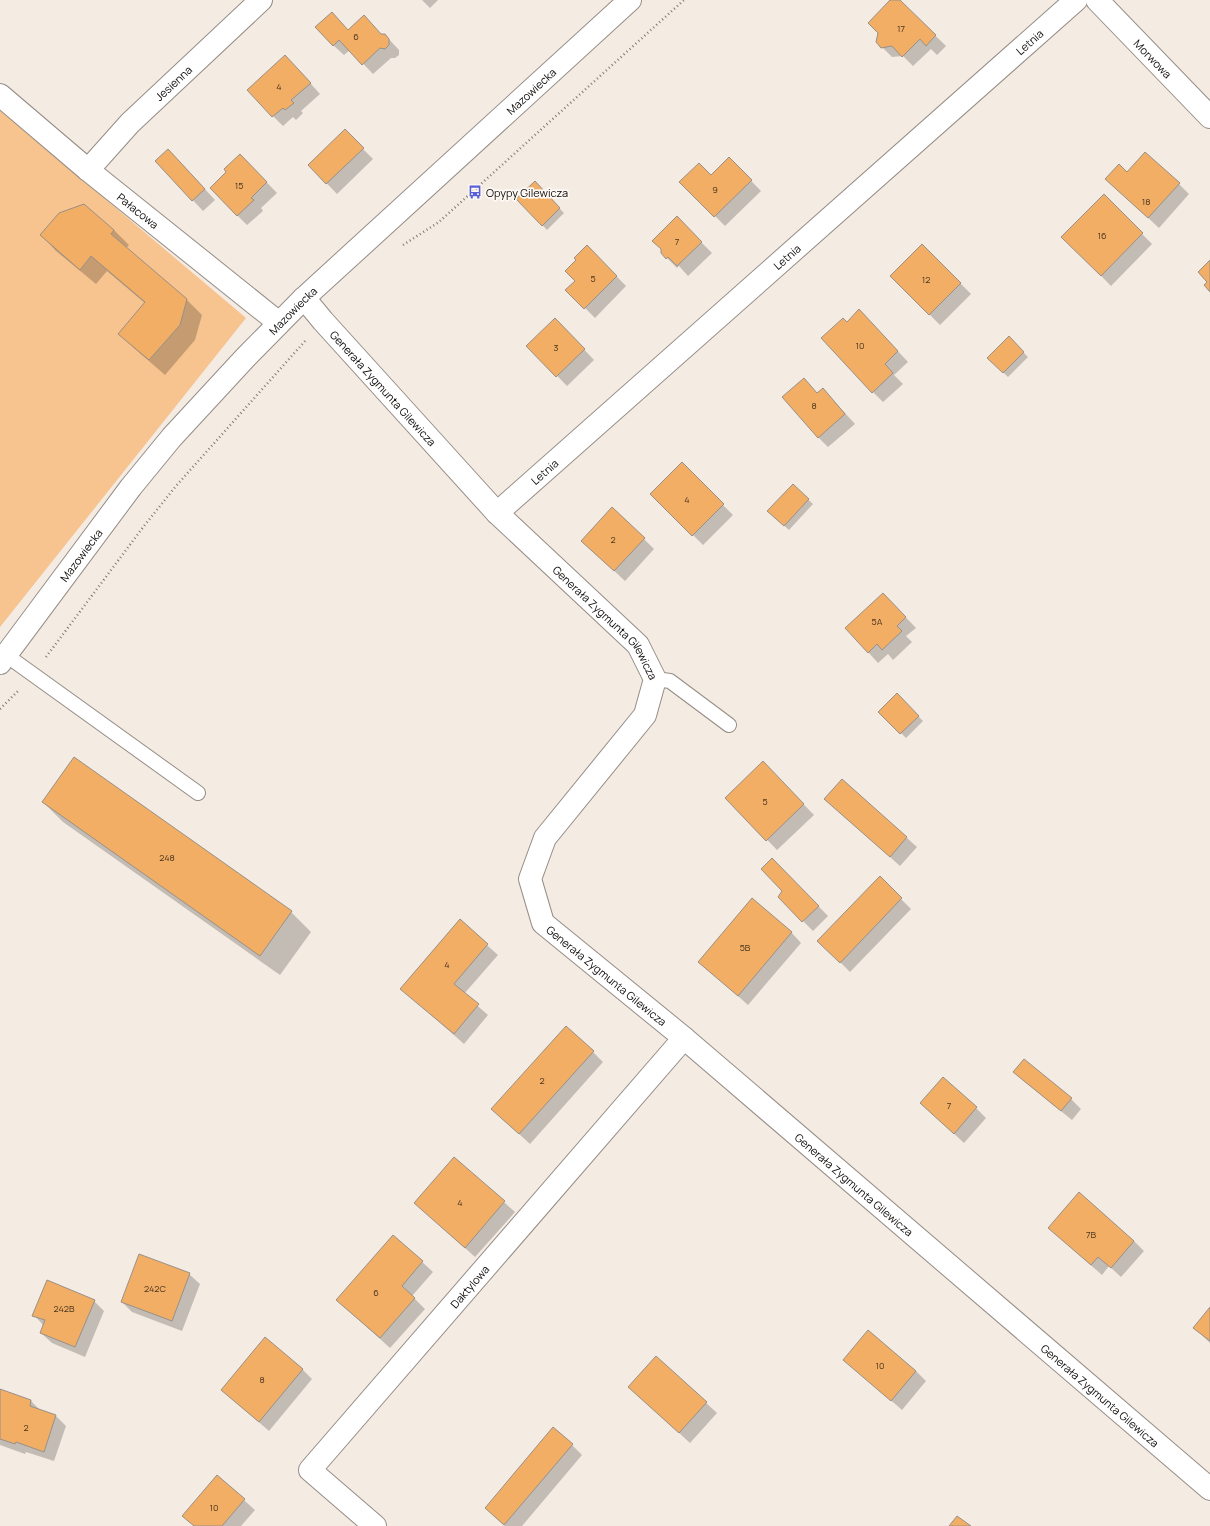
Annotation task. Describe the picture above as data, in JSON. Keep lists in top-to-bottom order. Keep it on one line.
{"streets":{"street":["Letnia","Morwowa","Jesienna","Mazowiecka","Pałacowa","Generała Zygmunta Gilewicza","Daktylowa"]},"crossings":[["Letnia","Generała Zygmunta Gilewicza"],["Jesienna","Pałacowa"],["Mazowiecka","Pałacowa"],["Mazowiecka","Generała Zygmunta Gilewicza"],["Generała Zygmunta Gilewicza","Daktylowa"]],"places":{"bus stop":["Opypy Gilewicza"]},"house_numbers":["17","6","4","15","9","18","16","7","5","12","10","3","8","4","2","5A","5","248","5B","4","2","7","4","7B","242C","6","242B","10","8","2","10"]}
